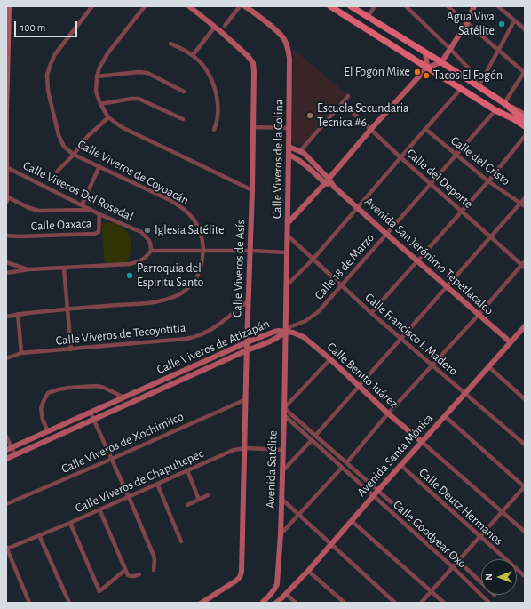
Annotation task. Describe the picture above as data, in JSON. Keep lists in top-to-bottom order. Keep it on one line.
{"streets":{"street":["Calle Viveros de la Colina","Calle del Cristo","Calle Viveros de Coyoacán","Calle del Deporte","Calle Viveros Del Rosedal","Calle Oaxaca","Avenida San Jerónimo Tepetlacalco","Calle 18 de Marzo","Calle Viveros de Asís","Calle Viveros de Tecoyotitla","Calle Francisco I. Madero","Calle Viveros de Atizapán","Calle Benito Juárez","Calle Viveros de Xochimilco","Avenida Santa Mónica","Avenida Satélite","Calle Viveros de Chapultepec","Calle Deutz Hermanos","Calle Goodyear Oxo"]},"crossings":[["Calle Viveros de la Colina","Avenida San Jerónimo Tepetlacalco"],["Calle Viveros de la Colina","Calle 18 de Marzo"],["Calle Viveros de la Colina","Calle Francisco I. Madero"],["Calle Viveros de la Colina","Calle Viveros de Atizapán"],["Calle Viveros de la Colina","Calle Benito Juárez"],["Calle Viveros de la Colina","Avenida Satélite"],["Calle del Cristo","Calle 18 de Marzo"],["Calle del Deporte","Calle 18 de Marzo"],["Calle Viveros Del Rosedal","Calle Oaxaca"],["Avenida San Jerónimo Tepetlacalco","Calle 18 de Marzo"],["Avenida San Jerónimo Tepetlacalco","Avenida Santa Mónica"],["Calle 18 de Marzo","Calle Francisco I. Madero"],["Calle 18 de Marzo","Calle Viveros de Atizapán"],["Calle 18 de Marzo","Calle Benito Juárez"],["Calle 18 de Marzo","Avenida Satélite"],["Calle Viveros de Asís","Calle Viveros de Tecoyotitla"],["Calle Viveros de Asís","Calle Viveros de Atizapán"],["Calle Viveros de Asís","Calle Viveros de Xochimilco"],["Calle Viveros de Asís","Calle Viveros de Chapultepec"],["Calle Francisco I. Madero","Avenida Santa Mónica"],["Calle Viveros de Atizapán","Calle Benito Juárez"],["Calle Viveros de Atizapán","Avenida Satélite"],["Calle Benito Juárez","Avenida Santa Mónica"],["Calle Benito Juárez","Avenida Satélite"],["Avenida Santa Mónica","Calle Deutz Hermanos"],["Avenida Santa Mónica","Calle Goodyear Oxo"],["Avenida Satélite","Calle Viveros de Chapultepec"],["Avenida Satélite","Calle Goodyear Oxo"]],"places":["Agua Viva Satélite","El Fogón Mixe","Tacos El Fogón","Escuela Secundaria Tecnica #6","Iglesia Satélite","Parroquia del Espiritu Santo"],"scale_bar":"100 m","north":"left"}
